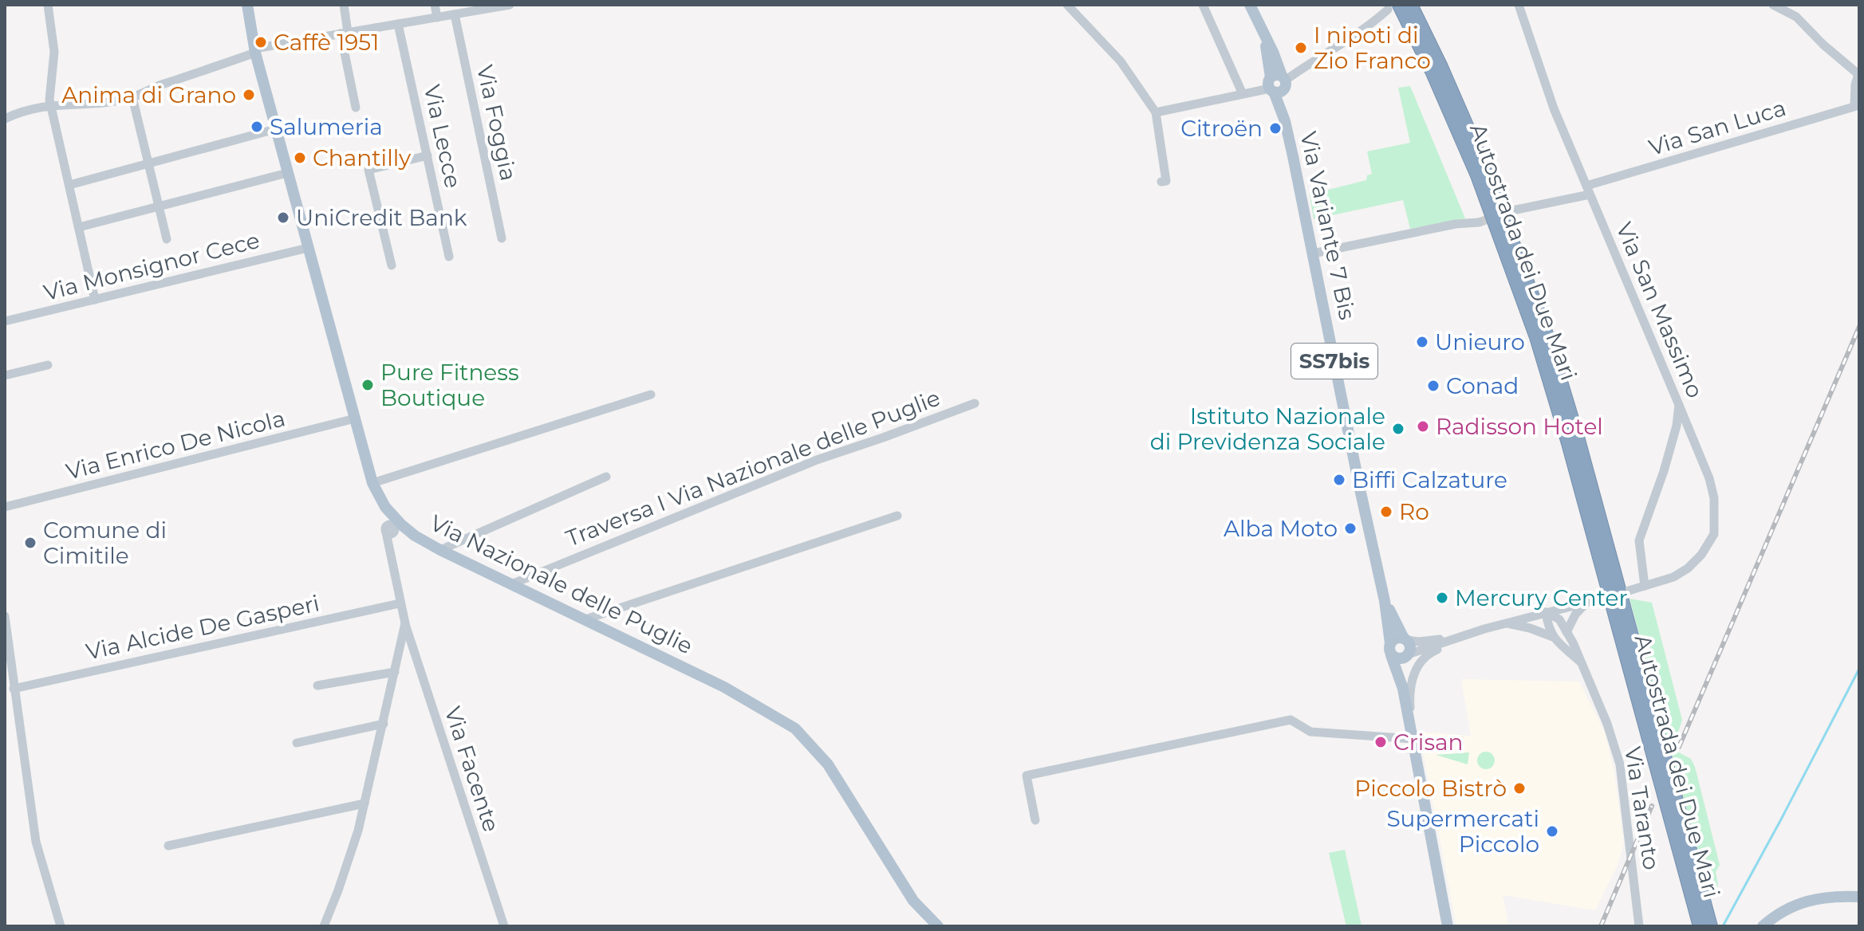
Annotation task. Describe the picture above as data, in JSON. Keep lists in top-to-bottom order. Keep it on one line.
{"streets":{"highway":["Autostrada dei Due Mari"],"main road":["Via Variante 7 Bis","SS7bis","Via Nazionale delle Puglie"],"street":["Via Foggia","Via San Luca","Via Lecce","Via Monsignor Cece","Via San Massimo","Via Enrico De Nicola","Traversa I Via Nazionale delle Puglie","Via Alcide De Gasperi","Via Facente","Via Taranto"]},"crossings":[["Via San Luca","Via San Massimo"],["Via Variante 7 Bis","SS7bis"],["Via Monsignor Cece","Via Nazionale delle Puglie"],["Via Enrico De Nicola","Via Nazionale delle Puglie"],["Traversa I Via Nazionale delle Puglie","Via Nazionale delle Puglie"],["Via Nazionale delle Puglie","Via Facente"],["Via Alcide De Gasperi","Via Facente"]],"places":["Caffè 1951","I nipoti di Zio Franco","Anima di Grano","Salumeria","Citroën","Chantilly","UniCredit Bank","Unieuro","Pure Fitness Boutique","Conad","Radisson Hotel","Istituto Nazionale di Previdenza Sociale","Biffi Calzature","Ro","Alba Moto","Comune di Cimitile","Mercury Center","Crisan","Piccolo Bistrò","Supermercati Piccolo"]}
